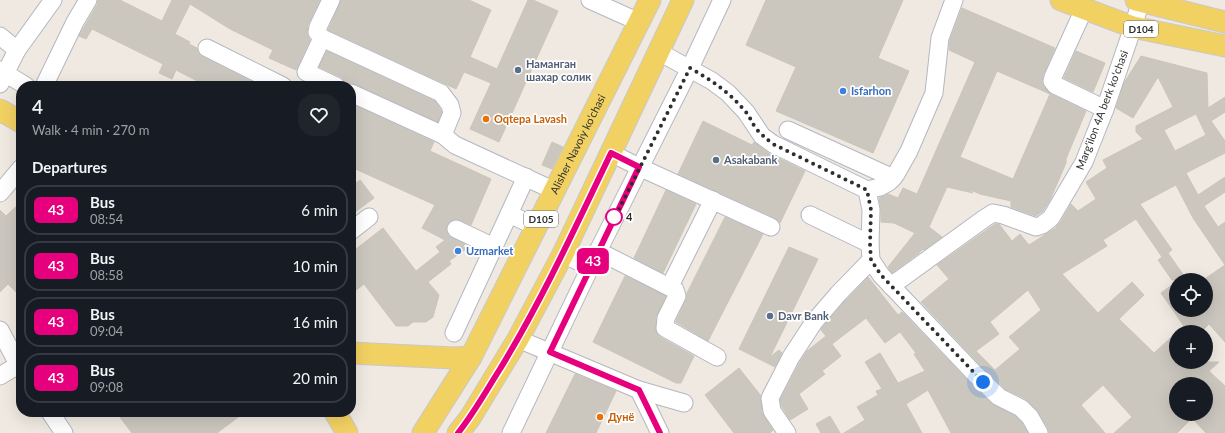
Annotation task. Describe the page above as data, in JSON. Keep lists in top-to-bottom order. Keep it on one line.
{"streets":{"main road":["D104","Alisher Navoiy ko'chasi","D105"],"street":["Margʻilon 4А berk koʻchasi"]},"crossings":[["D104","Margʻilon 4А berk koʻchasi"]],"places":["Наманган шахар солик","Isfarhon","Oqtepa Lavash","Asakabank","4","Uzmarket","Davr Bank","Дунё"],"lines":["bus line 43"],"page":{"on_map":"43","heading":[["4","Walk · 4 min · 270 m"],"Departures"],"list":[{"mark":"43","name":"Bus","note":"08:54","value":"6 min"},{"mark":"43","name":"Bus","note":"08:58","value":"10 min"},{"mark":"43","name":"Bus","note":"09:04","value":"16 min"},{"mark":"43","name":"Bus","note":"09:08","value":"20 min"}],"map_buttons":["+","−"]}}
